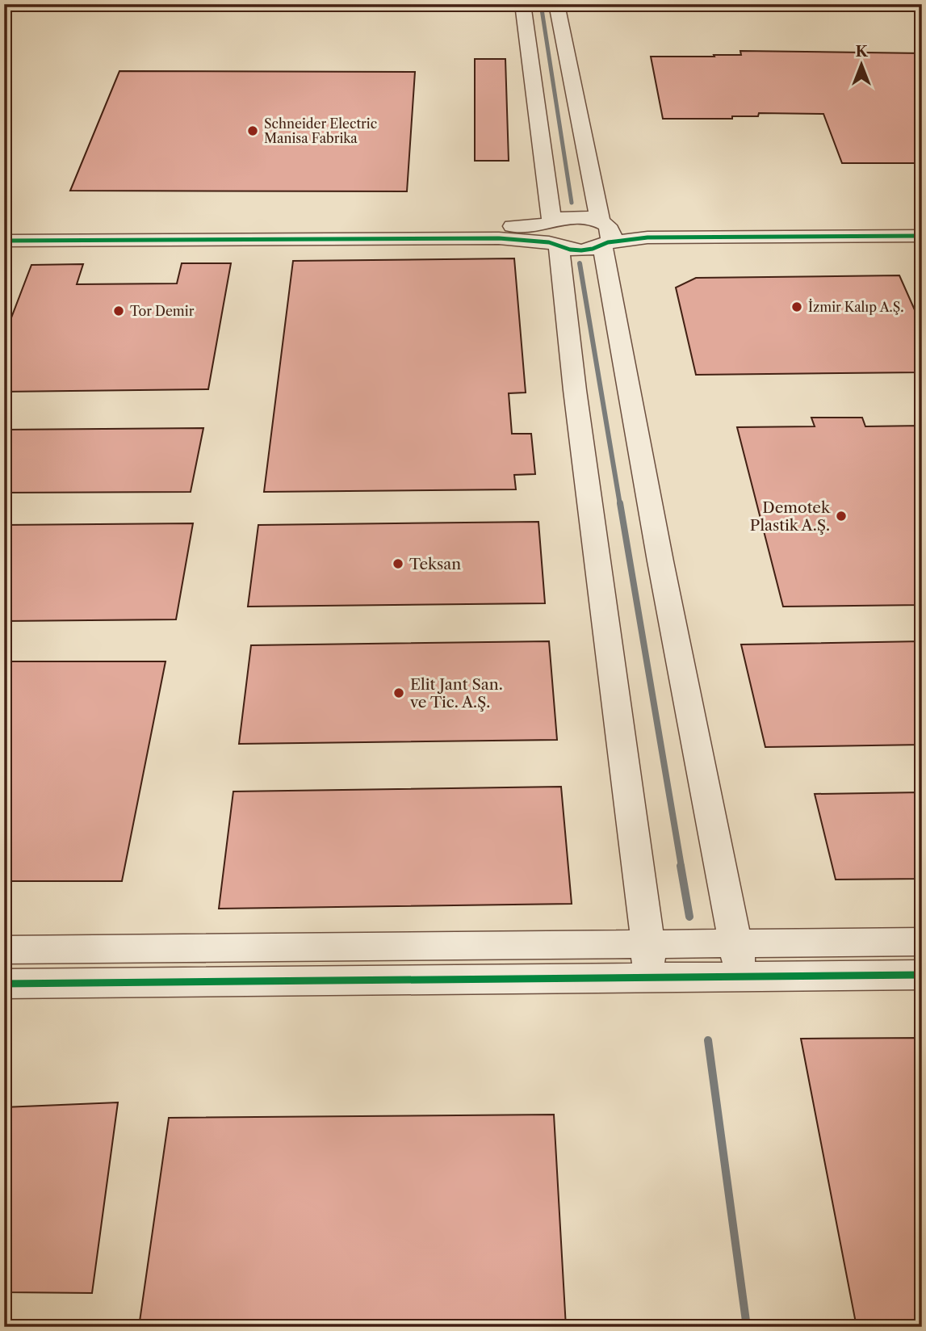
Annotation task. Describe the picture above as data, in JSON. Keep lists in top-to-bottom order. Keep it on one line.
{"places":["Schneider Electric Manisa Fabrika","İzmir Kalıp A.Ş.","Tor Demir","Demotek Plastik A.Ş.","Teksan","Elit Jant San. ve Tic. A.Ş."],"north":"top"}
